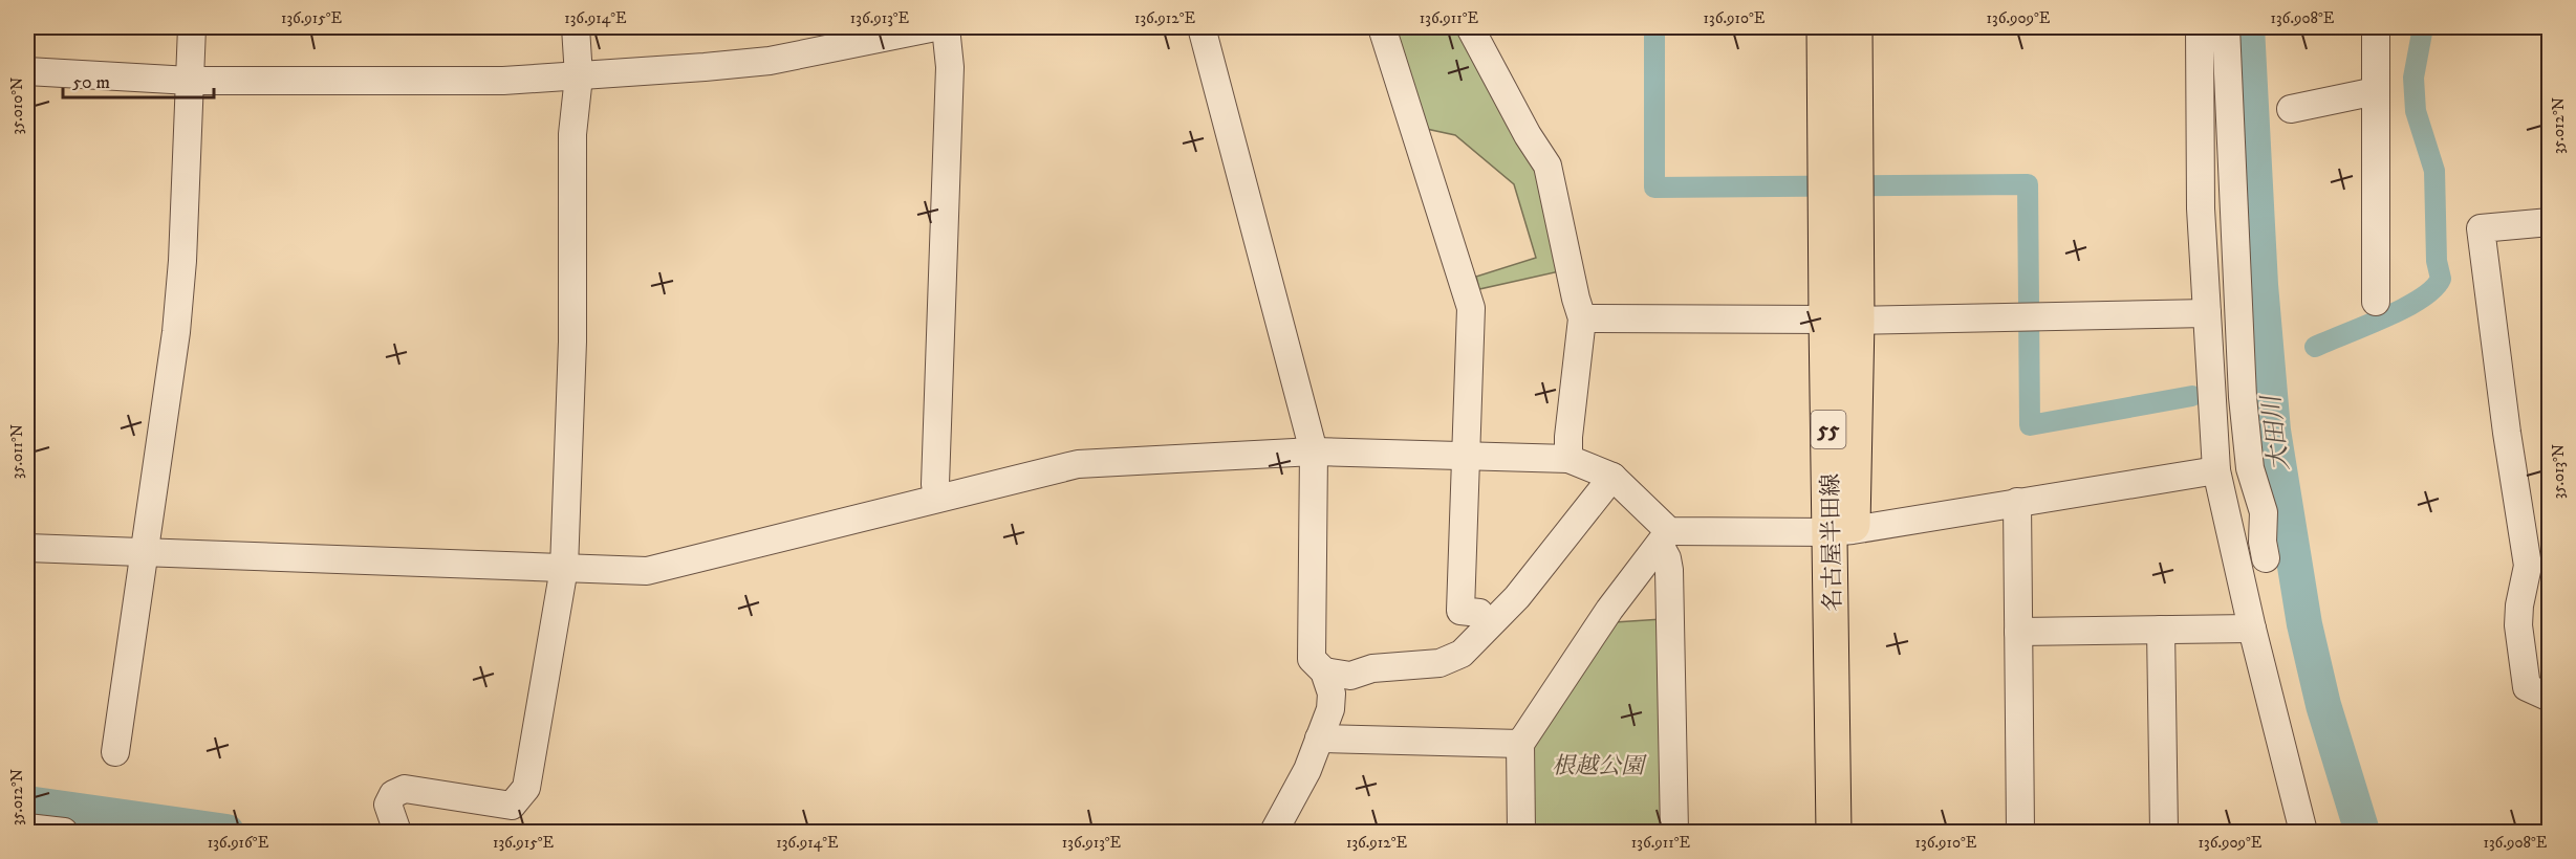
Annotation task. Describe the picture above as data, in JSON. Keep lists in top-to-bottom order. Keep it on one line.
{"streets":{"main road":["55","名古屋半田線"]},"water":["大田川"],"parks":["根越公園"],"scale_bar":"50 m","coordinates":["136.915°E","136.914°E","136.913°E","136.912°E","136.911°E","136.910°E","136.909°E","136.908°E","35.010°N","35.012°N","35.011°N","35.013°N","136.916°E"]}
